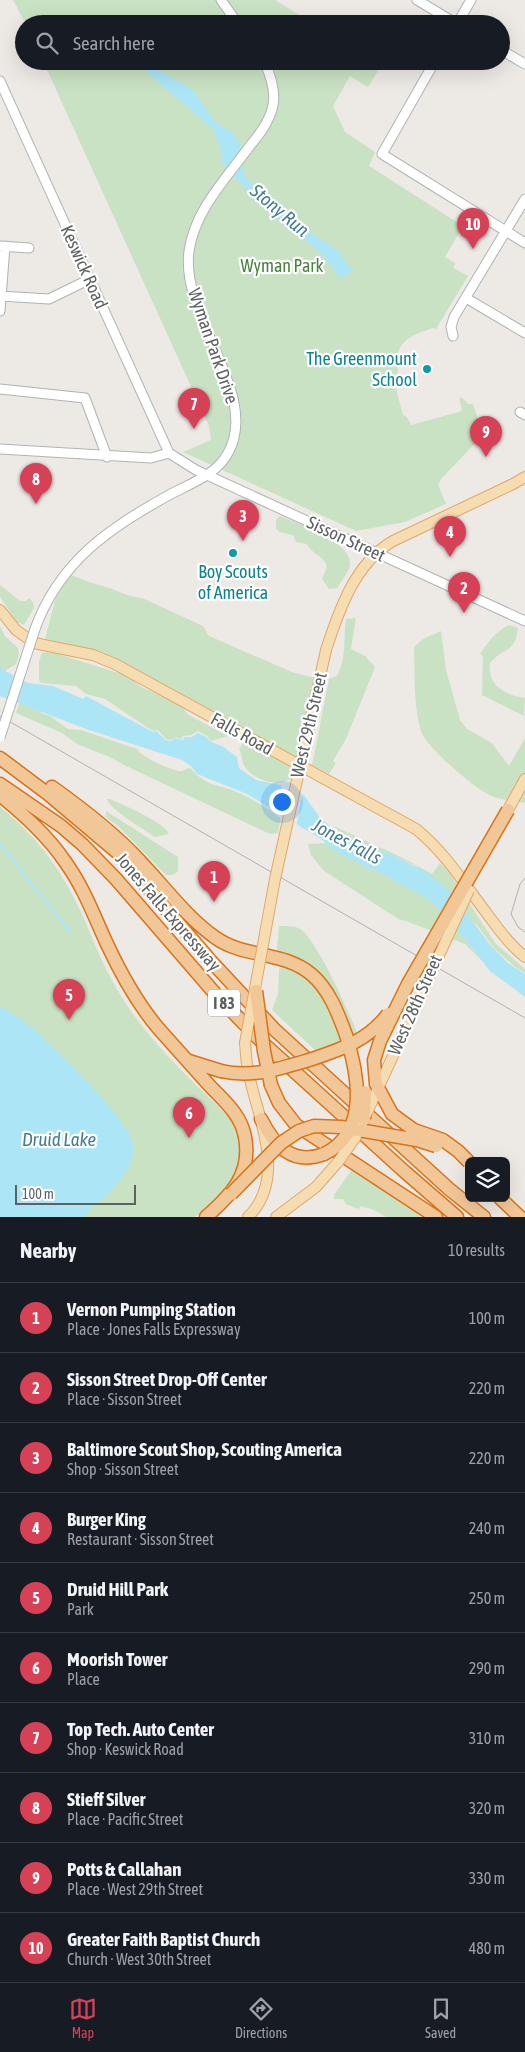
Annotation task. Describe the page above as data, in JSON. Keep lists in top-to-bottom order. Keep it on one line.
{"streets":{"highway":["Jones Falls Expressway","I 83"],"main road":["West 29th Street","Falls Road","West 28th Street"],"street":["Keswick Road","Wyman Park Drive","Sisson Street"]},"crossings":[["Keswick Road","Sisson Street"],["Wyman Park Drive","Sisson Street"],["Sisson Street","West 29th Street"]],"water":["Stony Run","Jones Falls","Druid Lake"],"parks":["Wyman Park"],"places":["The Greenmount School","Boy Scouts of America"],"scale_bar":"100 m","page":{"search":"Search here","pins":["10","7","9","8","3","4","2","1","5","6"],"scale":"100 m","heading":["Nearby","10 results"],"list":[{"mark":"1","name":"Vernon Pumping Station","note":"Place · Jones Falls Expressway","value":"100 m"},{"mark":"2","name":"Sisson Street Drop-Off Center","note":"Place · Sisson Street","value":"220 m"},{"mark":"3","name":"Baltimore Scout Shop, Scouting America","note":"Shop · Sisson Street","value":"220 m"},{"mark":"4","name":"Burger King","note":"Restaurant · Sisson Street","value":"240 m"},{"mark":"5","name":"Druid Hill Park","note":"Park","value":"250 m"},{"mark":"6","name":"Moorish Tower","note":"Place","value":"290 m"},{"mark":"7","name":"Top Tech. Auto Center","note":"Shop · Keswick Road","value":"310 m"},{"mark":"8","name":"Stieff Silver","note":"Place · Pacific Street","value":"320 m"},{"mark":"9","name":"Potts & Callahan","note":"Place · West 29th Street","value":"330 m"},{"mark":"10","name":"Greater Faith Baptist Church","note":"Church · West 30th Street","value":"480 m"}],"nav":["Map","Directions","Saved"]}}
